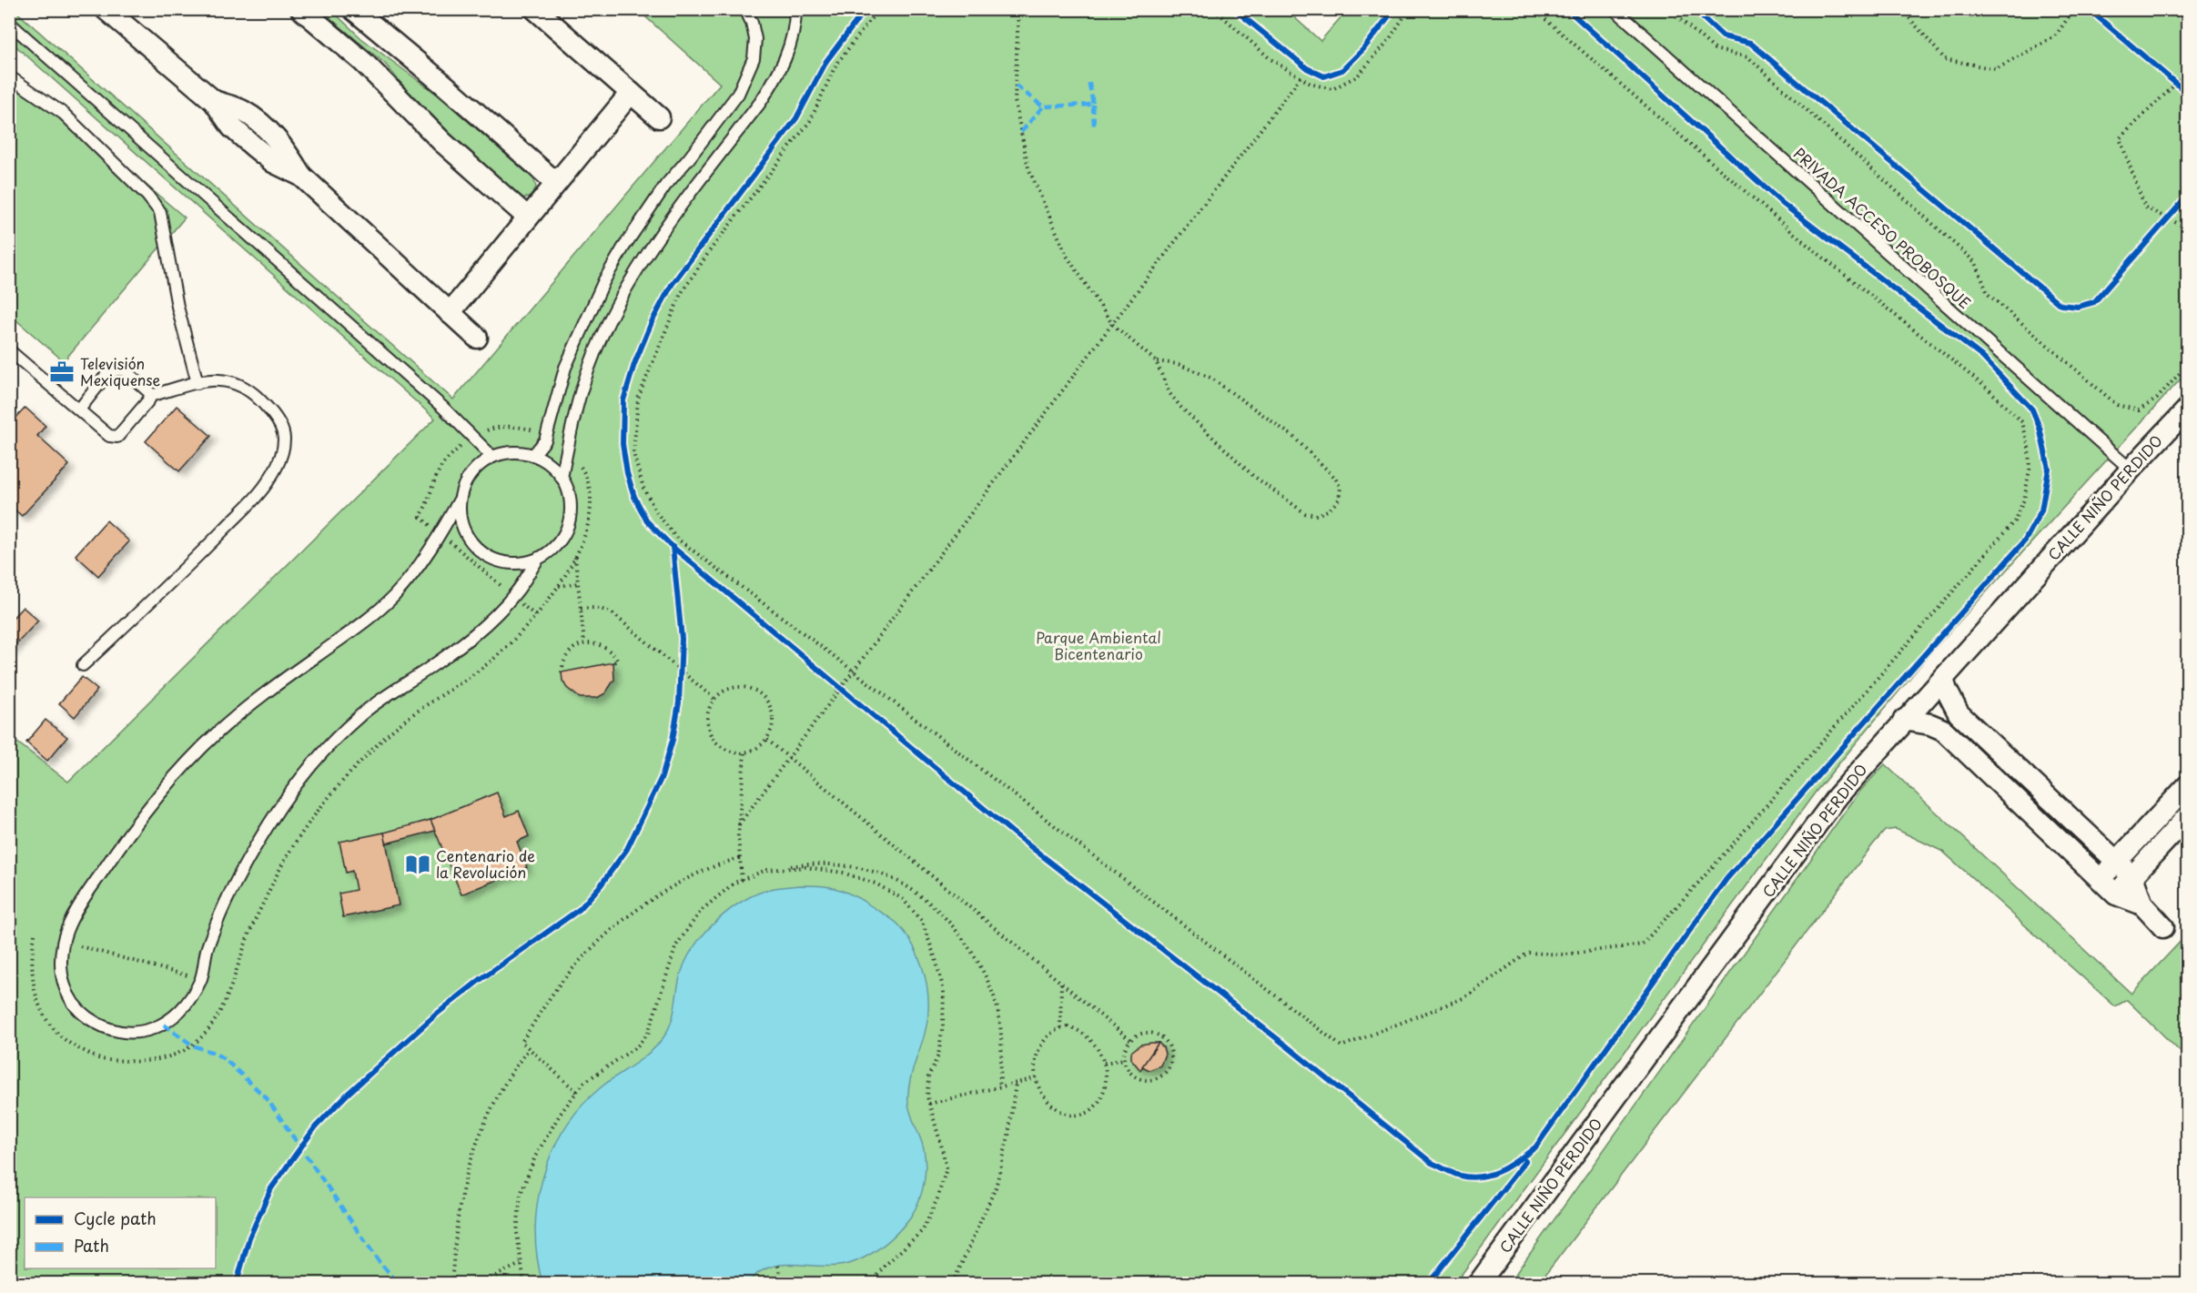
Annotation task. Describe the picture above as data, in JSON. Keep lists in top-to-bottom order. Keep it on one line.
{"streets":{"street":["CALLE NIÑO PERDIDO"],"lane":["PRIVADA ACCESO PROBOSQUE"]},"crossings":[["PRIVADA ACCESO PROBOSQUE","CALLE NIÑO PERDIDO"]],"parks":["Parque Ambiental Bicentenario"],"places":{"office":["Televisión Mexiquense"],"library":["Centenario de la Revolución"]},"legend":["Cycle path","Path"]}
